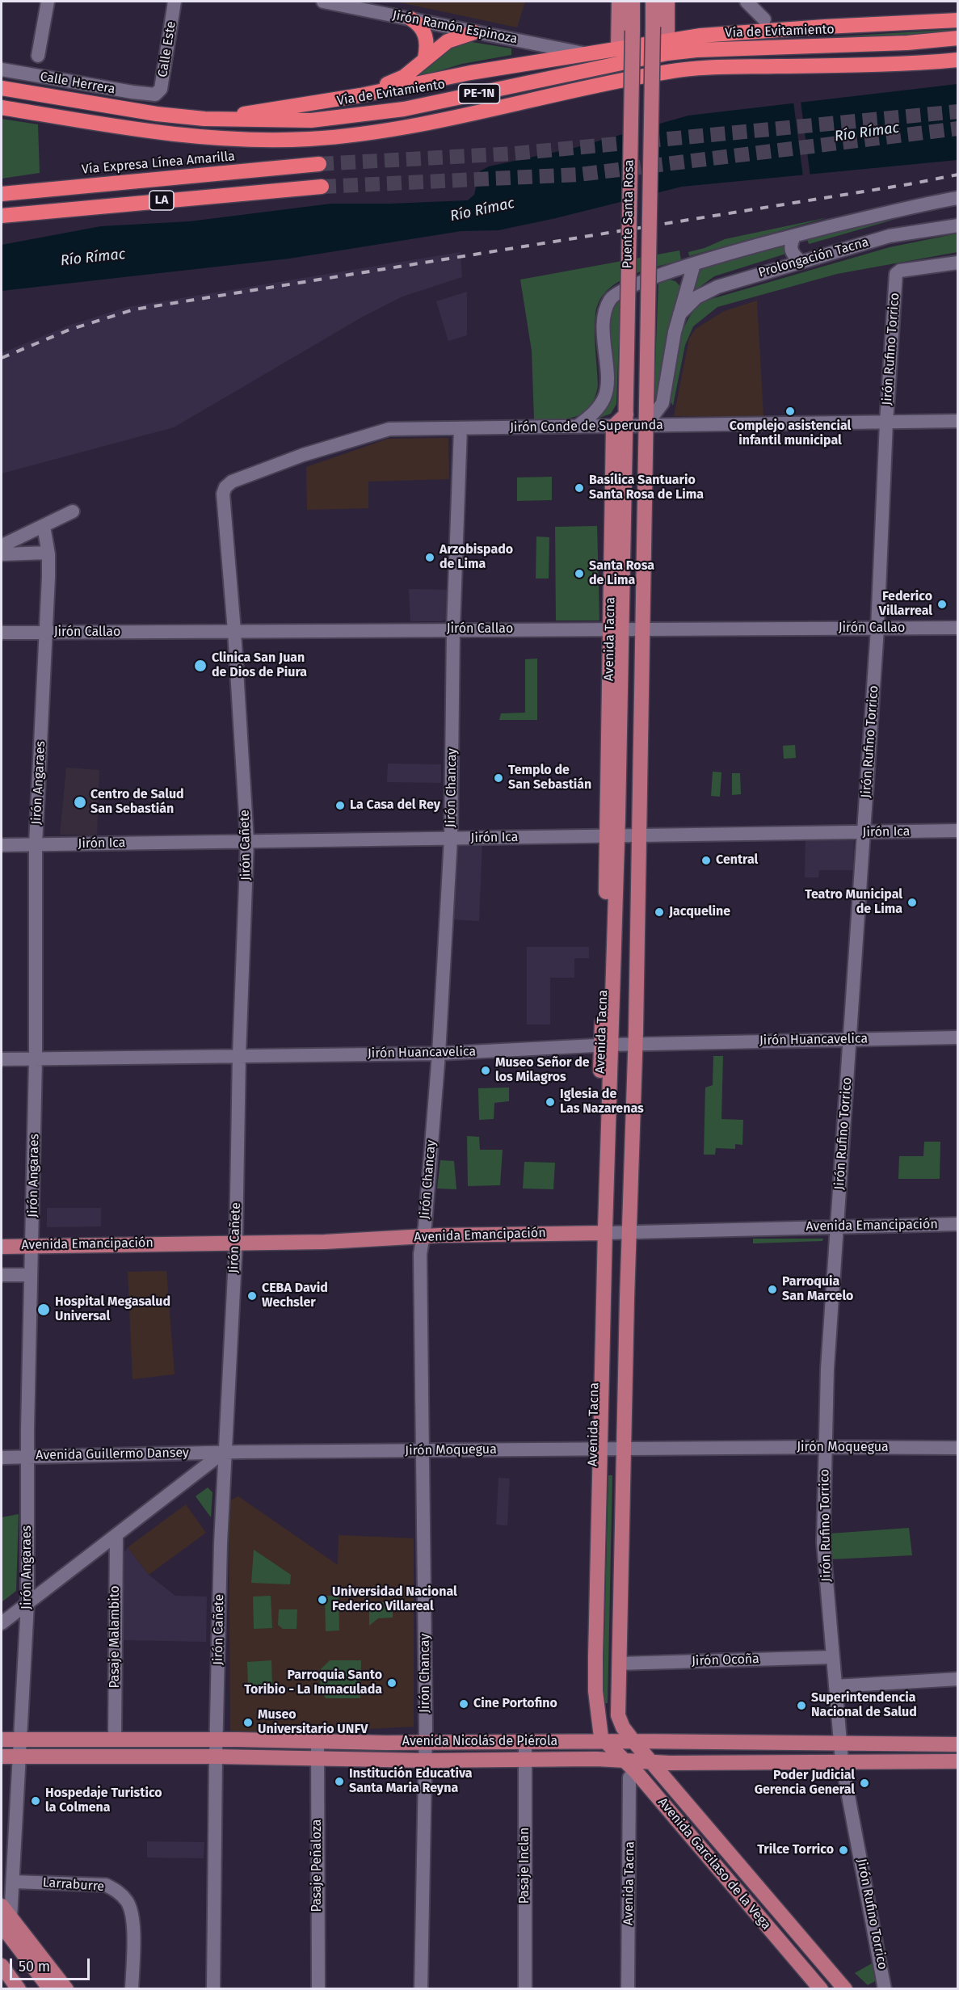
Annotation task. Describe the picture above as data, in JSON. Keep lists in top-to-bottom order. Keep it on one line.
{"streets":{"highway":["Vía de Evitamiento","PE-1N","Vía Expresa Línea Amarilla","LA"],"main road":["Puente Santa Rosa","Avenida Tacna","Avenida Emancipación","Avenida Nicolás de Piérola","Avenida Garcilaso de la Vega"],"street":["Jirón Ramón Espinoza","Calle Este","Calle Herrera","Prolongación Tacna","Jirón Rufino Torrico","Jirón Conde de Superunda","Jirón Callao","Jirón Angaraes","Jirón Chancay","Jirón Ica","Jirón Cañete","Jirón Huancavelica","Jirón Moquegua","Avenida Guillermo Dansey","Pasaje Malambito","Jirón Ocoña","Pasaje Peñaloza","Pasaje Inclan","Larraburre"]},"crossings":[["Calle Este","Calle Herrera"],["Puente Santa Rosa","Jirón Conde de Superunda"],["Puente Santa Rosa","Avenida Tacna"],["Prolongación Tacna","Jirón Conde de Superunda"],["Jirón Rufino Torrico","Jirón Conde de Superunda"],["Jirón Rufino Torrico","Jirón Callao"],["Jirón Rufino Torrico","Jirón Ica"],["Jirón Rufino Torrico","Jirón Huancavelica"],["Jirón Rufino Torrico","Avenida Emancipación"],["Jirón Rufino Torrico","Jirón Moquegua"],["Jirón Rufino Torrico","Jirón Ocoña"],["Jirón Rufino Torrico","Avenida Nicolás de Piérola"],["Jirón Conde de Superunda","Avenida Tacna"],["Jirón Conde de Superunda","Jirón Chancay"],["Jirón Conde de Superunda","Jirón Cañete"],["Jirón Callao","Avenida Tacna"],["Jirón Callao","Jirón Angaraes"],["Jirón Callao","Jirón Chancay"],["Jirón Callao","Jirón Cañete"],["Avenida Tacna","Jirón Ica"],["Avenida Tacna","Jirón Huancavelica"],["Avenida Tacna","Avenida Emancipación"],["Avenida Tacna","Jirón Moquegua"],["Avenida Tacna","Avenida Nicolás de Piérola"],["Avenida Tacna","Avenida Garcilaso de la Vega"],["Jirón Angaraes","Jirón Ica"],["Jirón Angaraes","Jirón Huancavelica"],["Jirón Angaraes","Avenida Emancipación"],["Jirón Angaraes","Avenida Guillermo Dansey"],["Jirón Angaraes","Avenida Nicolás de Piérola"],["Jirón Angaraes","Larraburre"],["Jirón Chancay","Jirón Ica"],["Jirón Chancay","Jirón Huancavelica"],["Jirón Chancay","Avenida Emancipación"],["Jirón Chancay","Jirón Moquegua"],["Jirón Chancay","Avenida Nicolás de Piérola"],["Jirón Ica","Jirón Cañete"],["Jirón Cañete","Jirón Huancavelica"],["Jirón Cañete","Avenida Emancipación"],["Jirón Cañete","Jirón Moquegua"],["Jirón Cañete","Avenida Guillermo Dansey"],["Jirón Cañete","Avenida Nicolás de Piérola"],["Jirón Moquegua","Avenida Guillermo Dansey"],["Pasaje Malambito","Avenida Nicolás de Piérola"],["Avenida Nicolás de Piérola","Avenida Garcilaso de la Vega"],["Avenida Nicolás de Piérola","Pasaje Peñaloza"],["Avenida Nicolás de Piérola","Pasaje Inclan"]],"water":["Río Rímac"],"places":["Complejo asistencial infantil municipal","Basílica Santuario Santa Rosa de Lima","Arzobispado de Lima","Santa Rosa de Lima","Federico Villarreal","Clinica San Juan de Dios de Piura","Templo de San Sebastián","Centro de Salud San Sebastián","La Casa del Rey","Central","Teatro Municipal de Lima","Jacqueline","Museo Señor de los Milagros","Iglesia de Las Nazarenas","Parroquia San Marcelo","CEBA David Wechsler","Hospital Megasalud Universal","Universidad Nacional Federico Villareal","Parroquia Santo Toribio - La Inmaculada","Cine Portofino","Superintendencia Nacional de Salud","Museo Universitario UNFV","Institución Educativa Santa Maria Reyna","Poder Judicial Gerencia General","Hospedaje Turistico la Colmena","Trilce Torrico"],"scale_bar":"50 m"}
